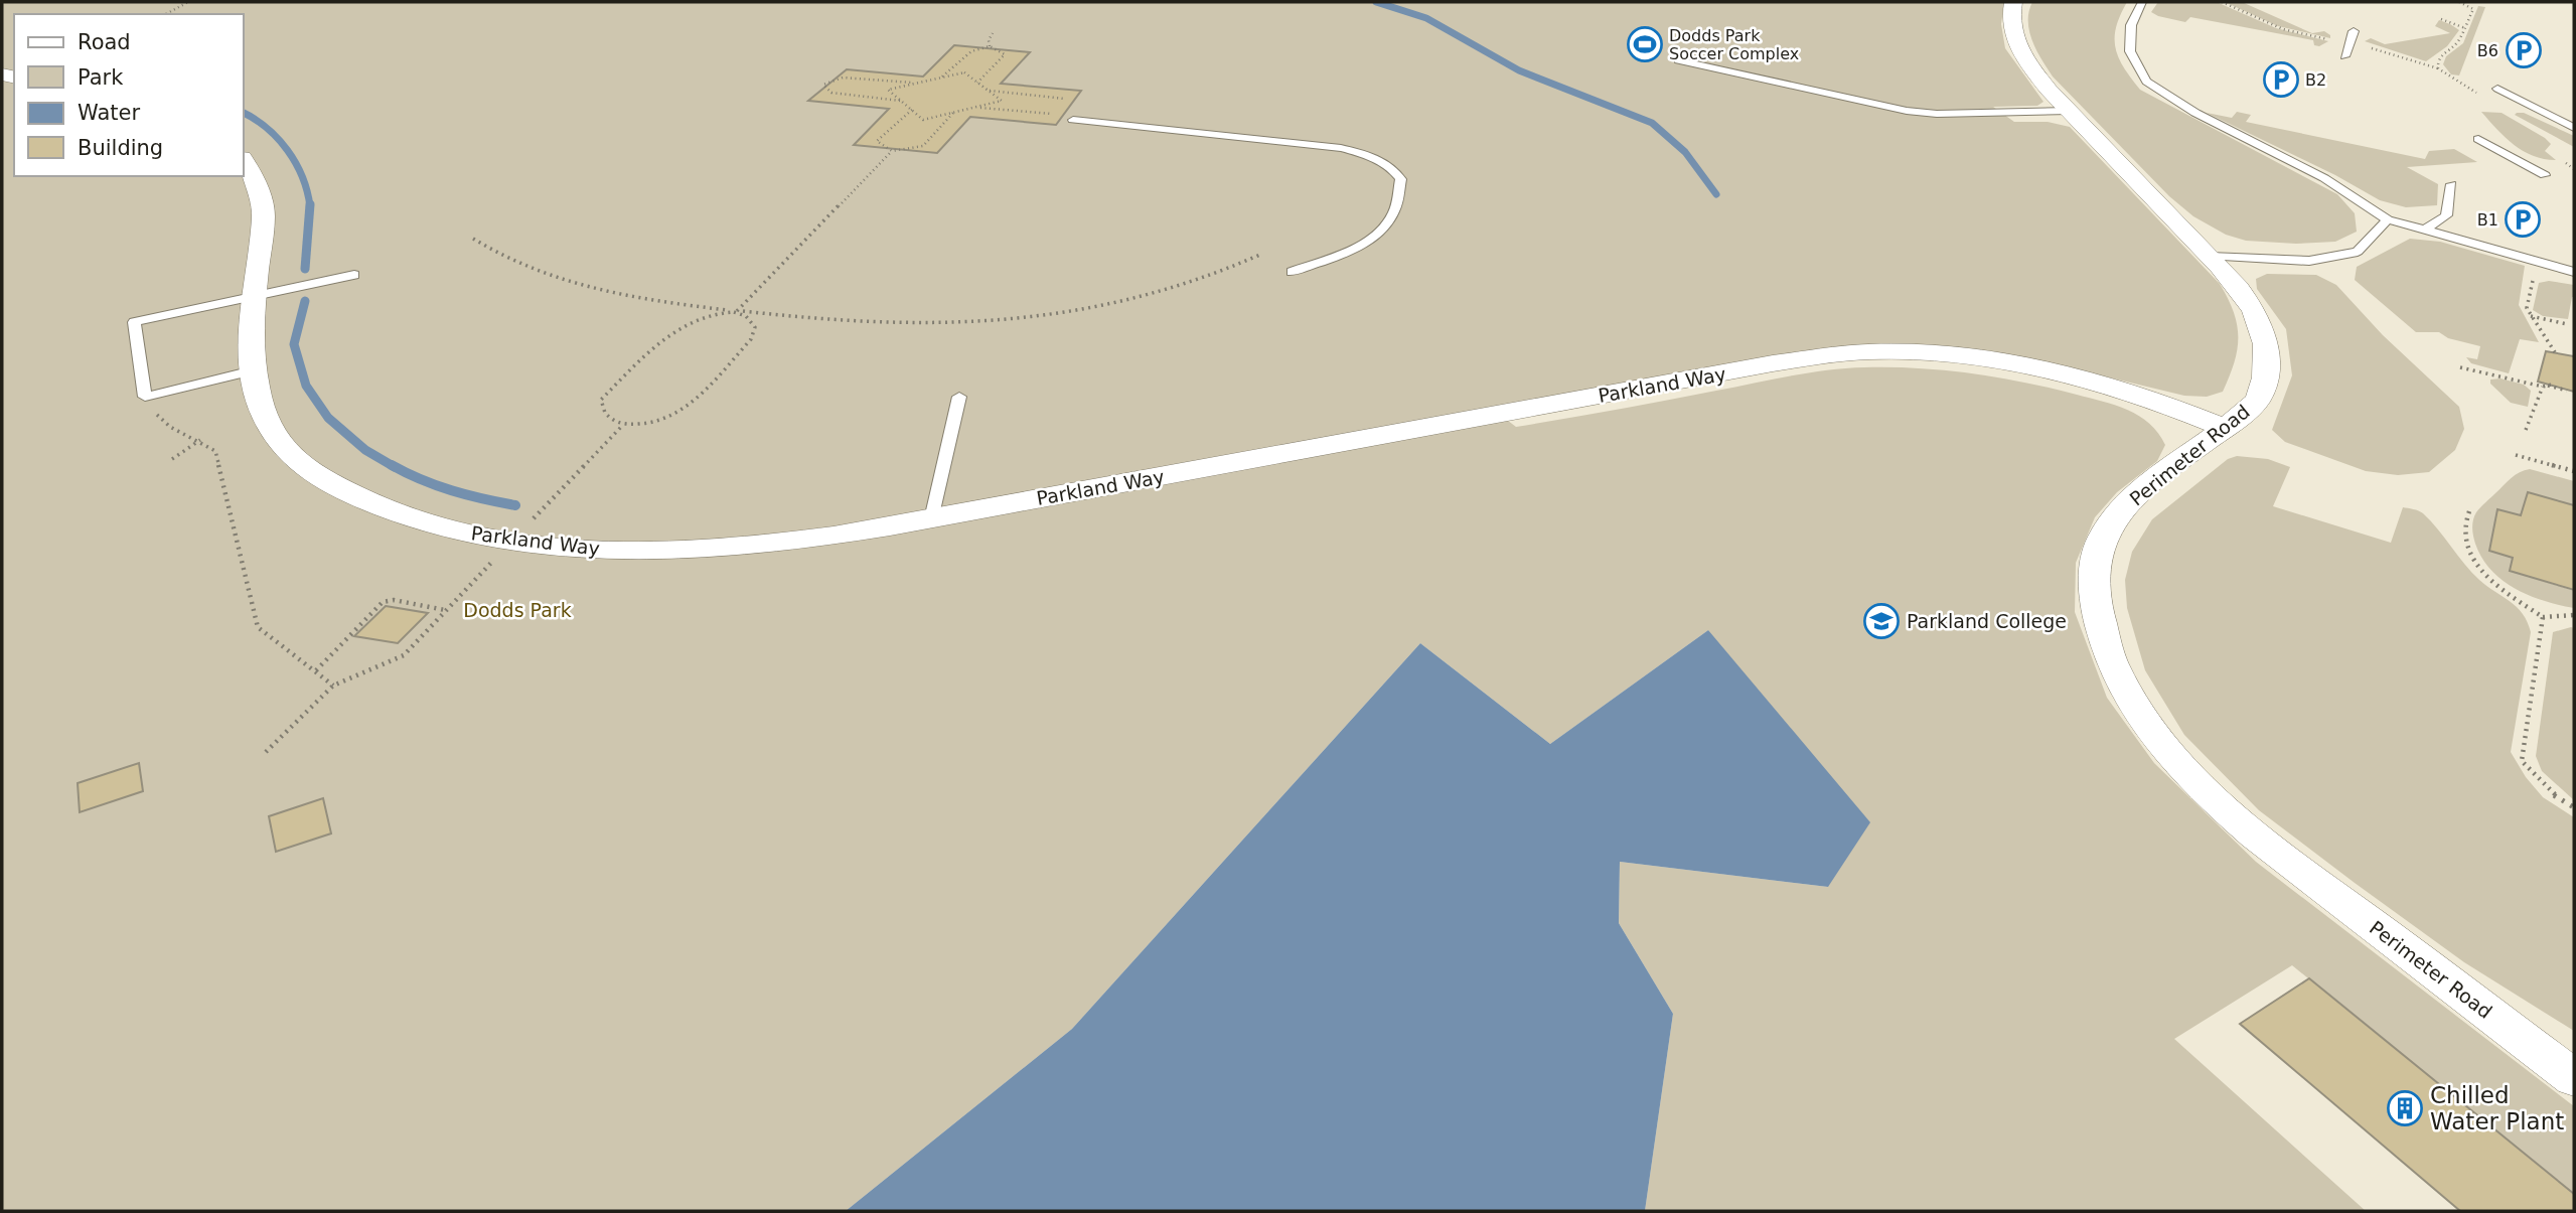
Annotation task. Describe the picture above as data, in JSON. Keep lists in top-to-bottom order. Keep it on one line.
{"streets":{"street":["Parkland Way","Perimeter Road"]},"crossings":[["Parkland Way","Perimeter Road"]],"parks":["Dodds Park"],"places":{"sports":["Dodds Park Soccer Complex"],"parking":["B6","B2","B1"],"school or university":["Parkland College"],"building":["Chilled Water Plant"]},"legend":["Road","Park","Water","Building"]}
